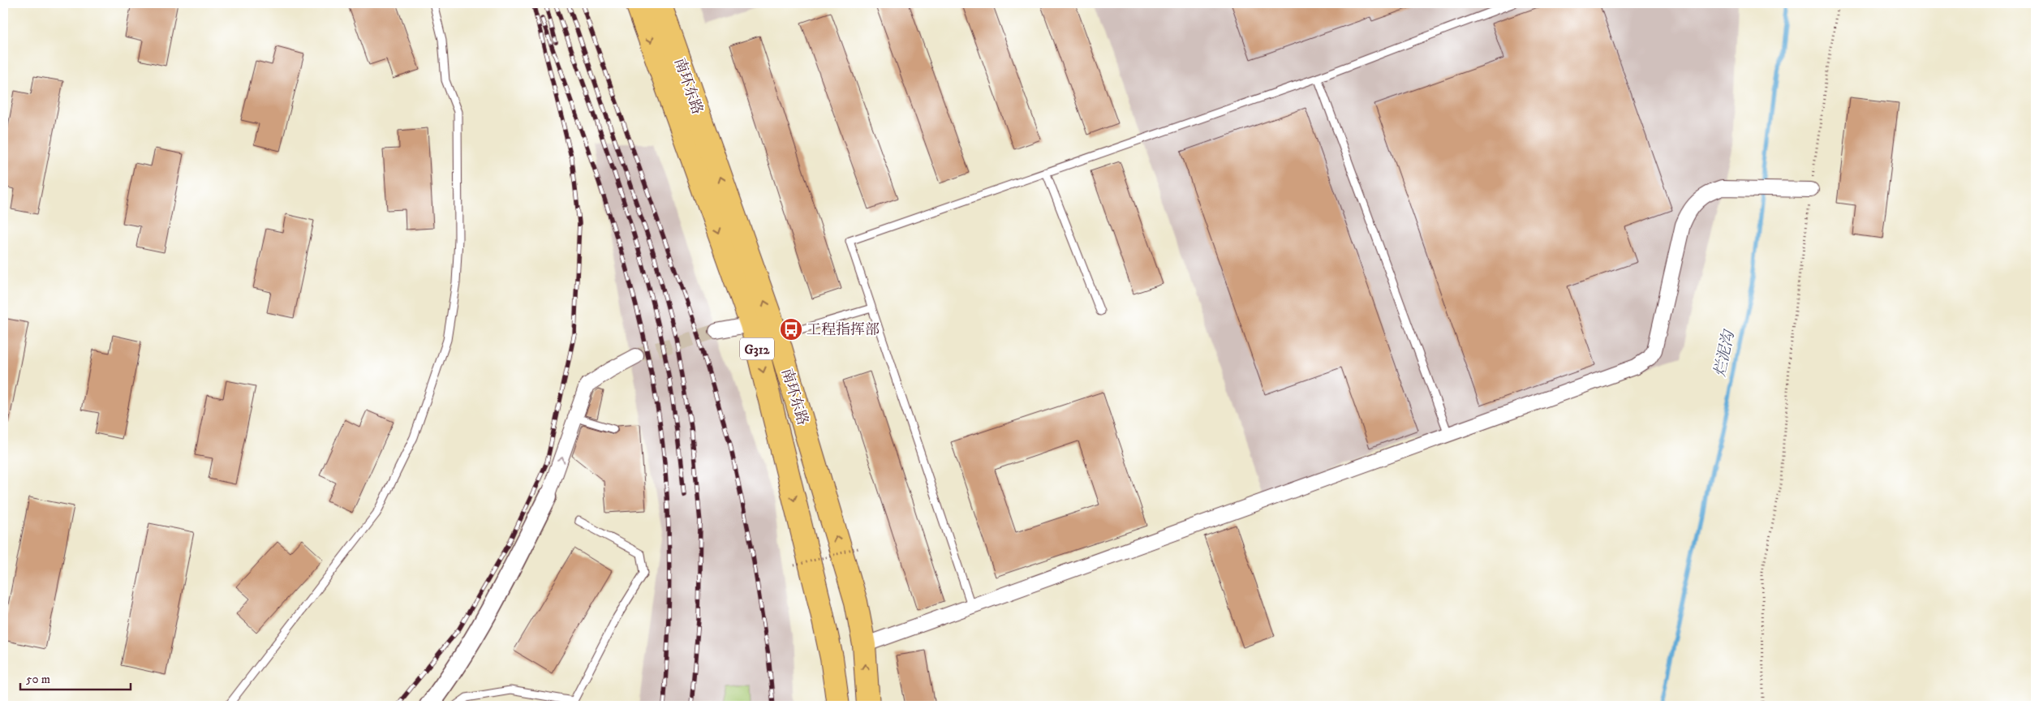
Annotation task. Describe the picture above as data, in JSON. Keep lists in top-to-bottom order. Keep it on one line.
{"streets":{"highway":["南环东路","G312"]},"water":["烂泥沟"],"places":{"bus stop":["工程指挥部"]},"scale_bar":"50 m"}
